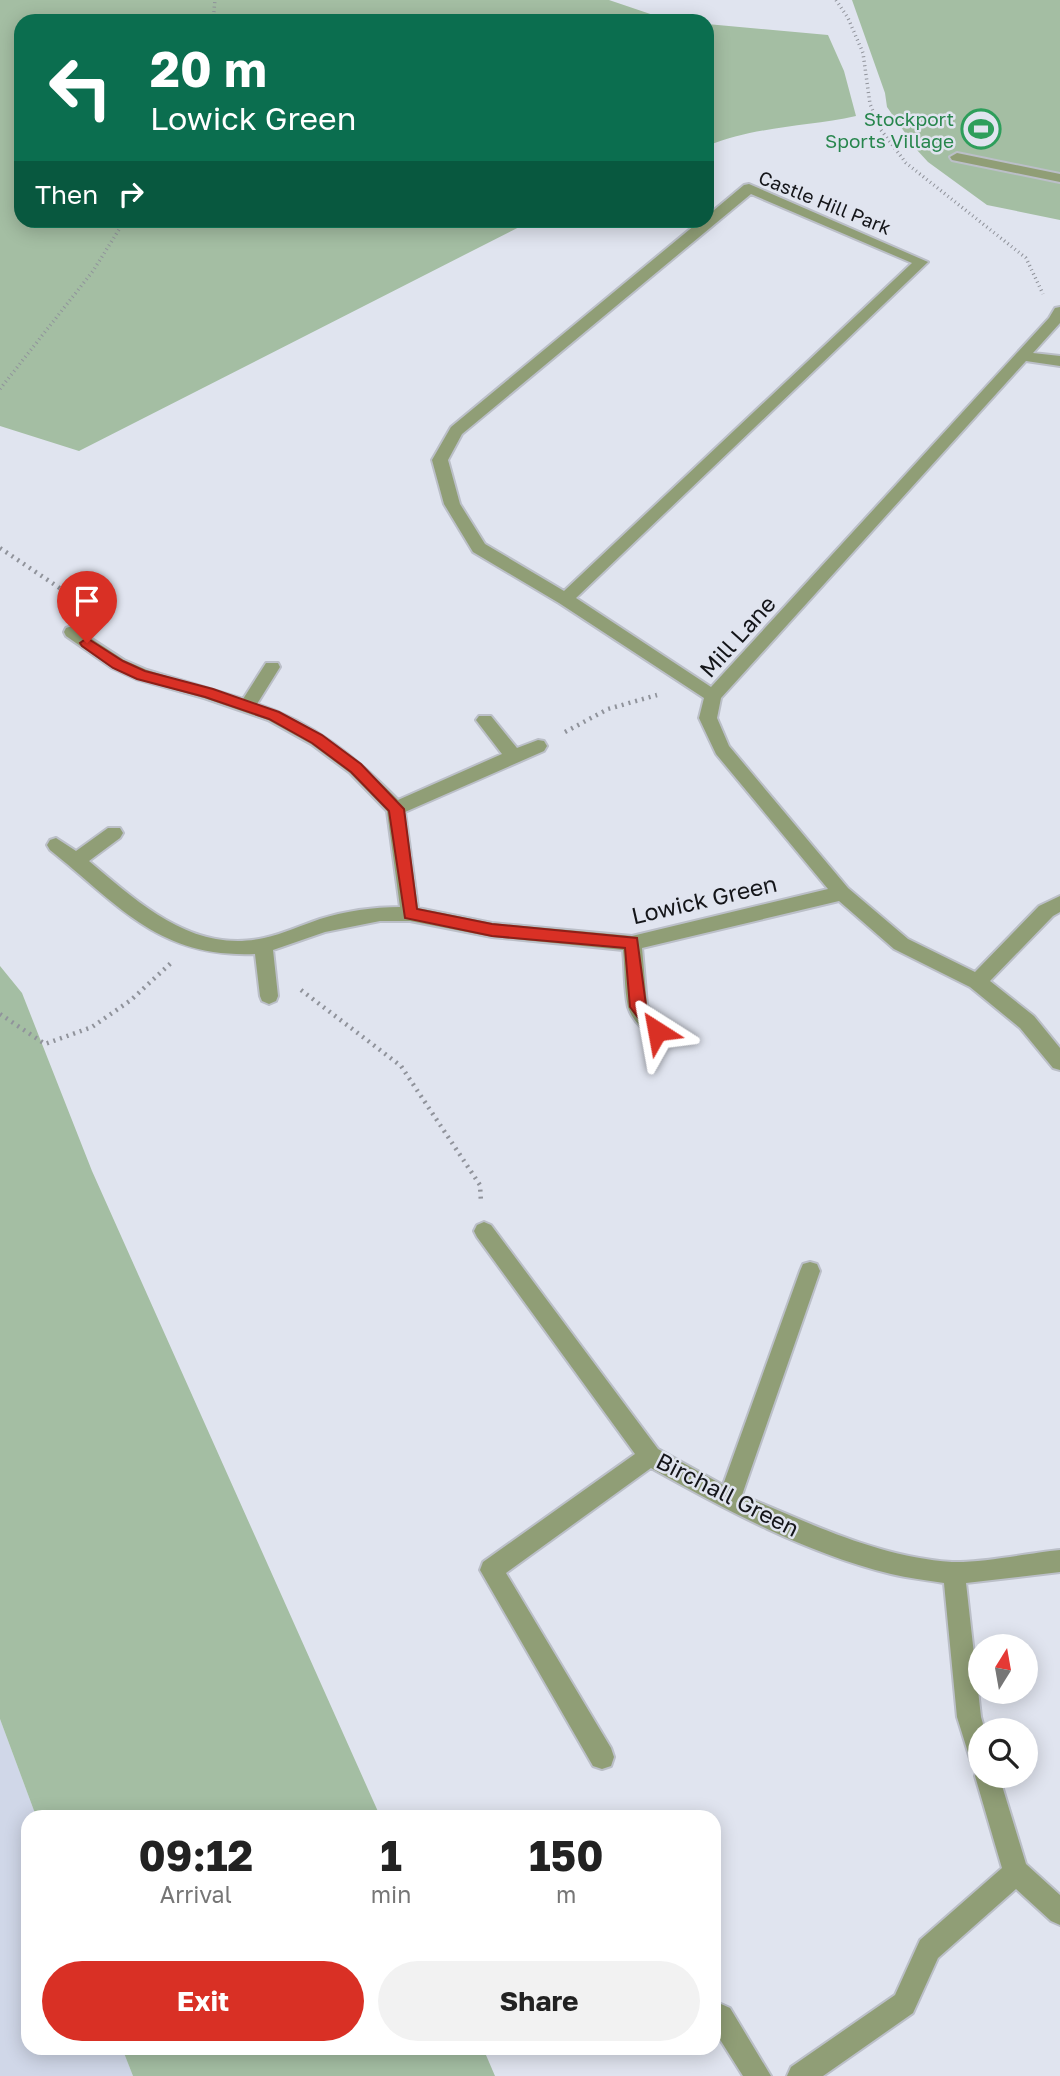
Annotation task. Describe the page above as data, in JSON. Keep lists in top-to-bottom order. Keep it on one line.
{"streets":{"street":["Castle Hill Park","Mill Lane","Lowick Green","Birchall Green"]},"crossings":[["Castle Hill Park","Mill Lane"],["Mill Lane","Lowick Green"]],"places":{"sports":["Stockport Sports Village"]},"north":"top","page":{"turn":["20 m","Lowick Green"],"then":"Then","eta":["09:12","Arrival","1","min","150","m"],"buttons":["Exit","Share"]}}
